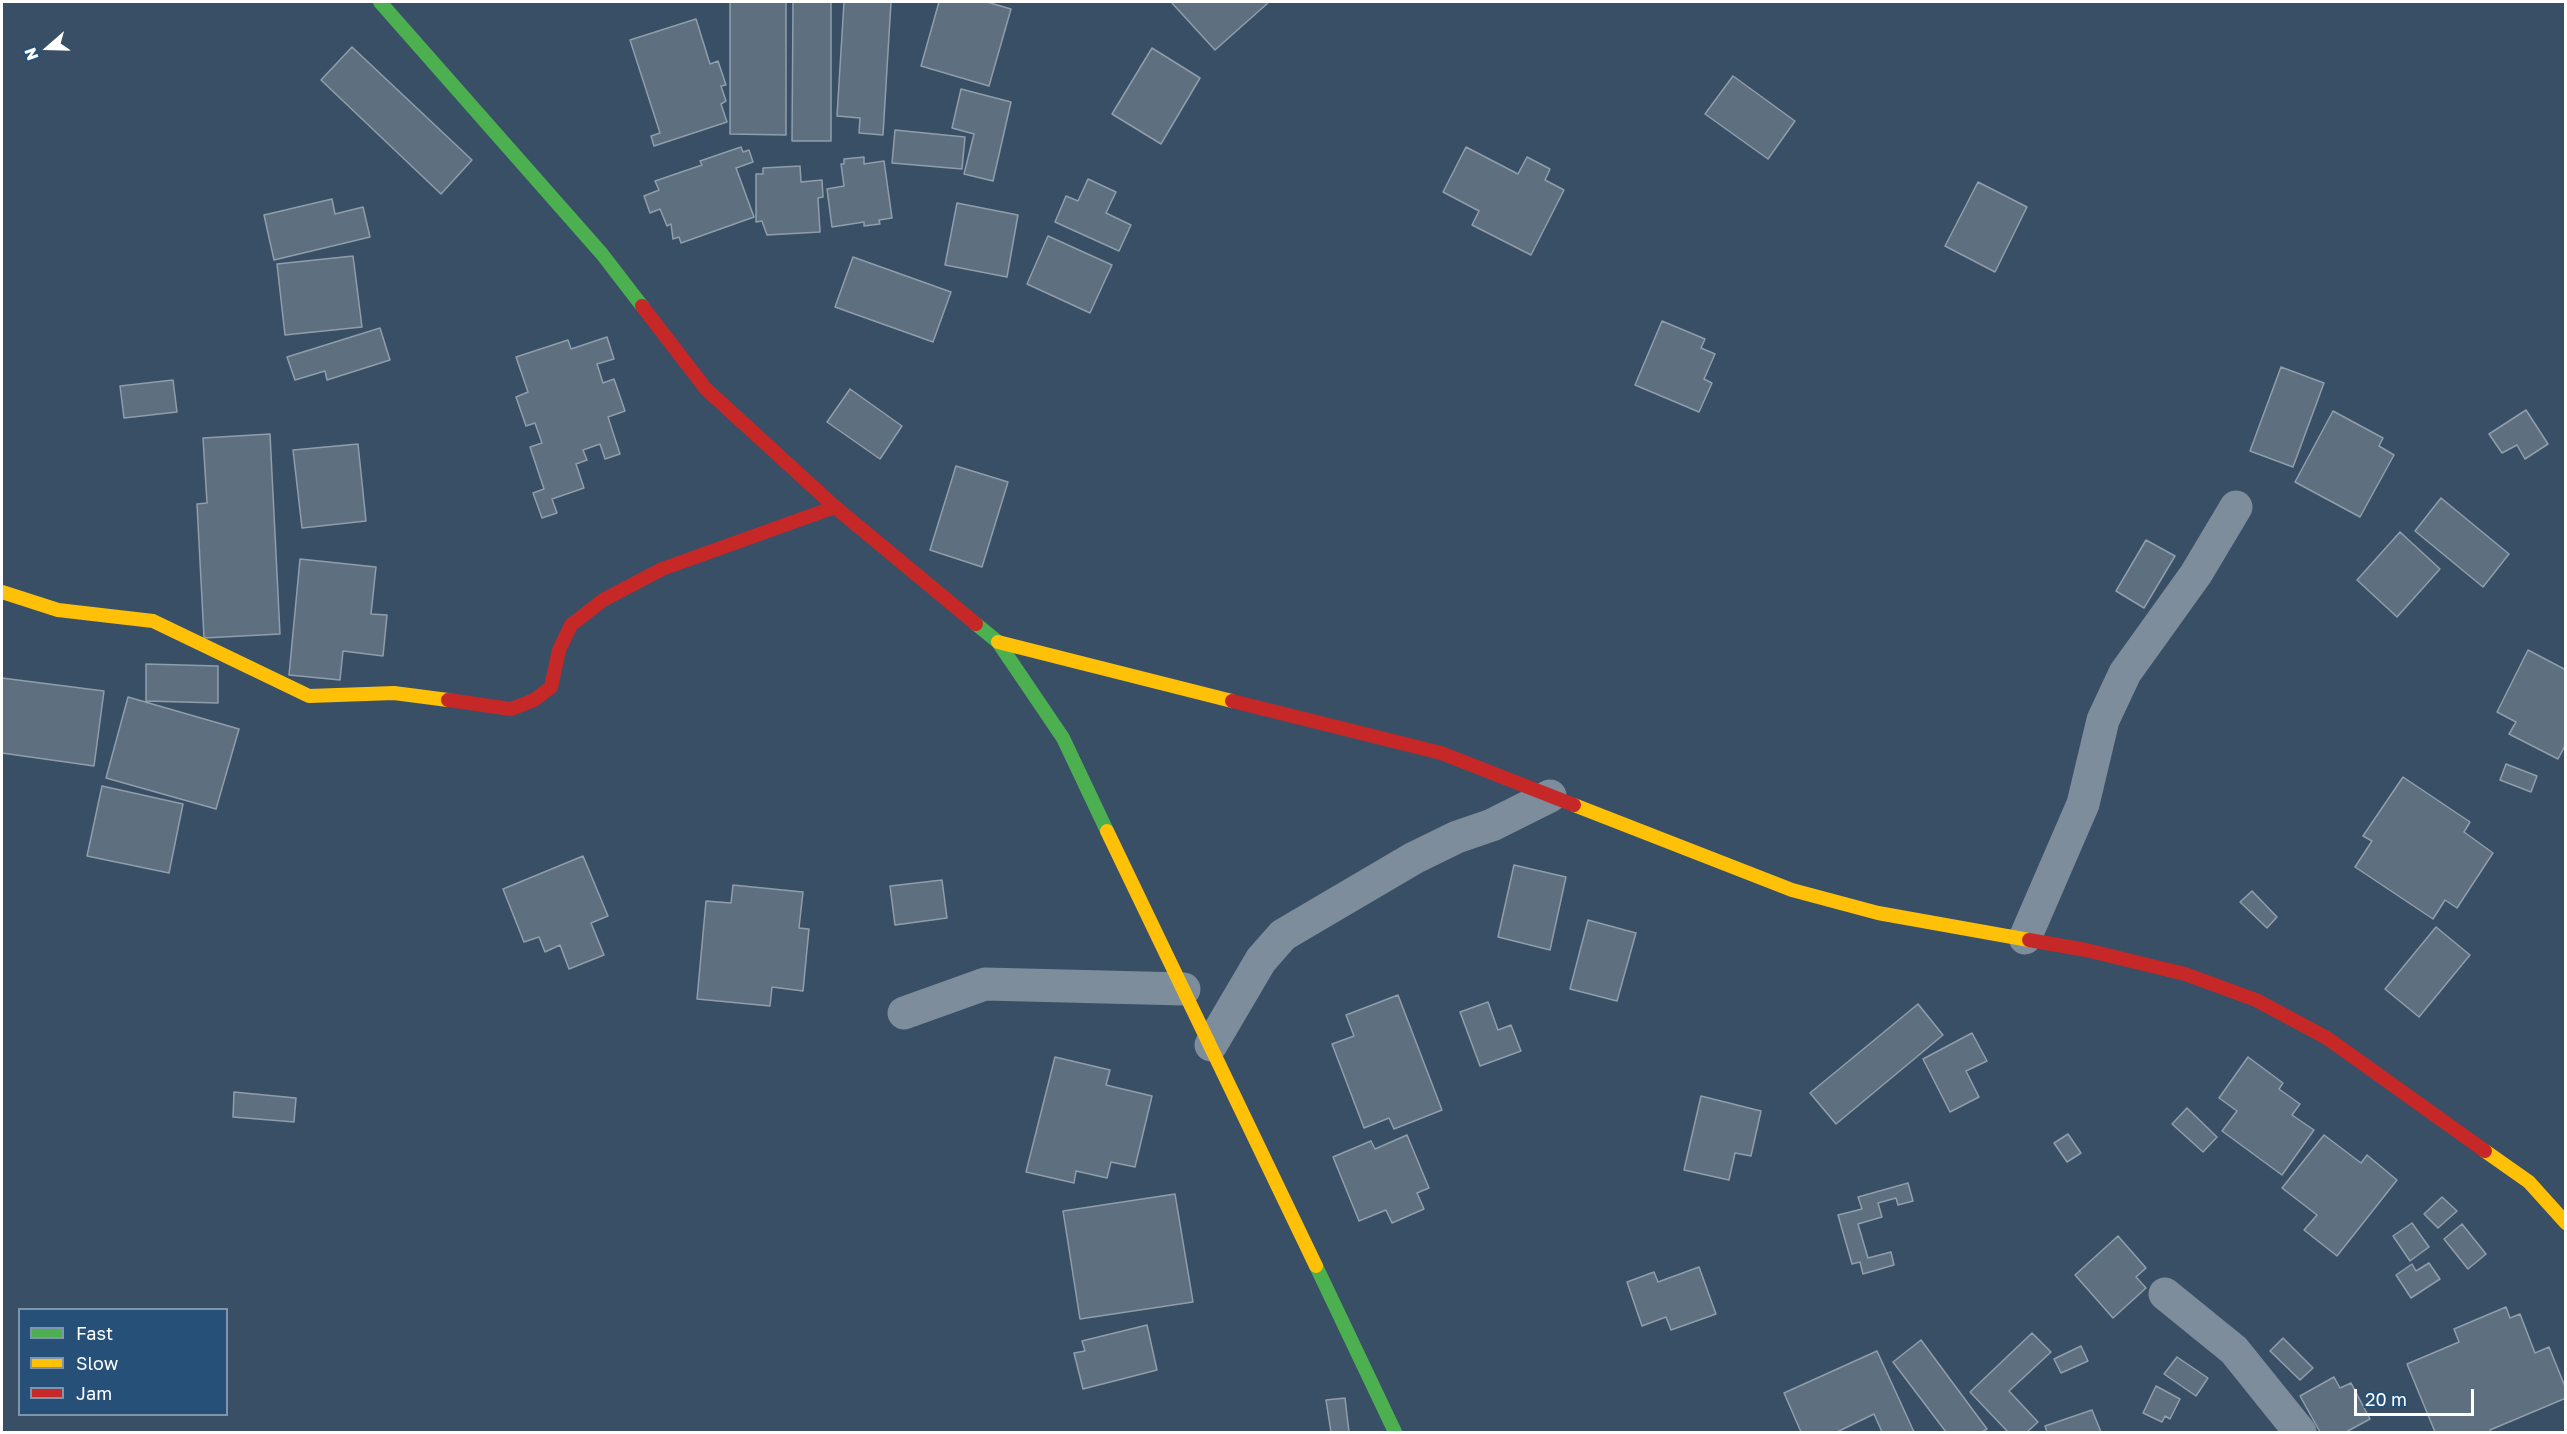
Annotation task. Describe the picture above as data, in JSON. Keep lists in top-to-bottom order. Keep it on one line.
{"legend":["Fast","Slow","Jam"],"scale_bar":"20 m","north":"left"}
